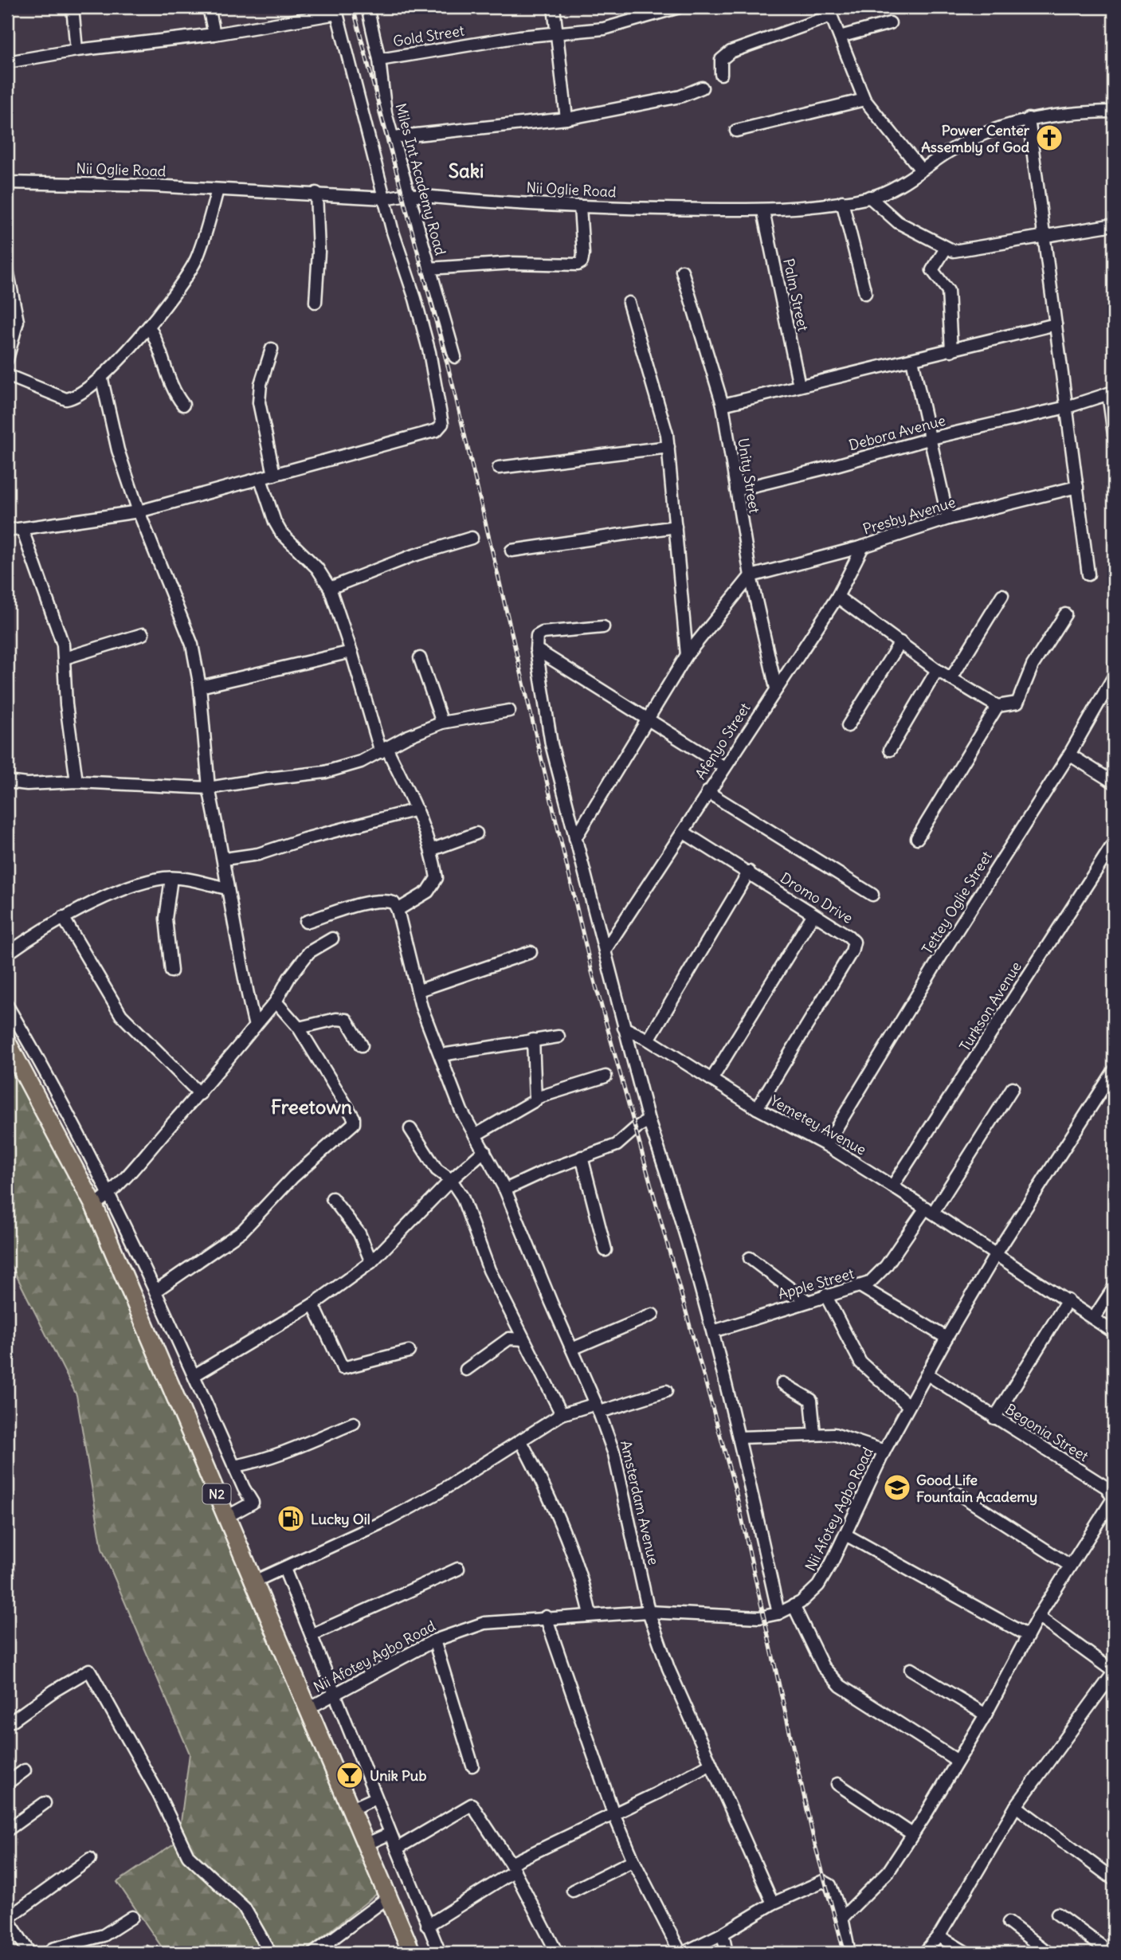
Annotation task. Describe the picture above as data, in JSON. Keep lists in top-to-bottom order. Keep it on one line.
{"streets":{"highway":["N2"],"street":["Gold Street","Nii Oglie Road","Miles Int Academy Road","Palm Street","Debora Avenue","Unity Street","Presby Avenue","Afenyo Street","Dromo Drive","Tettey Oglie Street","Turkson Avenue","Yemetey Avenue","Apple Street","Begonia Street","Amsterdam Avenue","Nii Afotey Agbo Road"]},"crossings":[["Gold Street","Miles Int Academy Road"],["Nii Oglie Road","Miles Int Academy Road"],["Nii Oglie Road","Palm Street"],["Debora Avenue","Unity Street"],["Unity Street","Presby Avenue"],["Unity Street","Afenyo Street"],["Presby Avenue","Afenyo Street"],["Afenyo Street","Dromo Drive"],["Dromo Drive","Yemetey Avenue"],["Tettey Oglie Street","Yemetey Avenue"],["Turkson Avenue","Yemetey Avenue"],["Yemetey Avenue","Apple Street"],["Yemetey Avenue","Nii Afotey Agbo Road"],["Begonia Street","Nii Afotey Agbo Road"],["N2","Nii Afotey Agbo Road"],["Amsterdam Avenue","Nii Afotey Agbo Road"]],"districts":["Saki","Freetown"],"places":{"church":["Power Center Assembly of God"],"school or university":["Good Life Fountain Academy"],"fuel station":["Lucky Oil"],"bar":["Unik Pub"]}}
